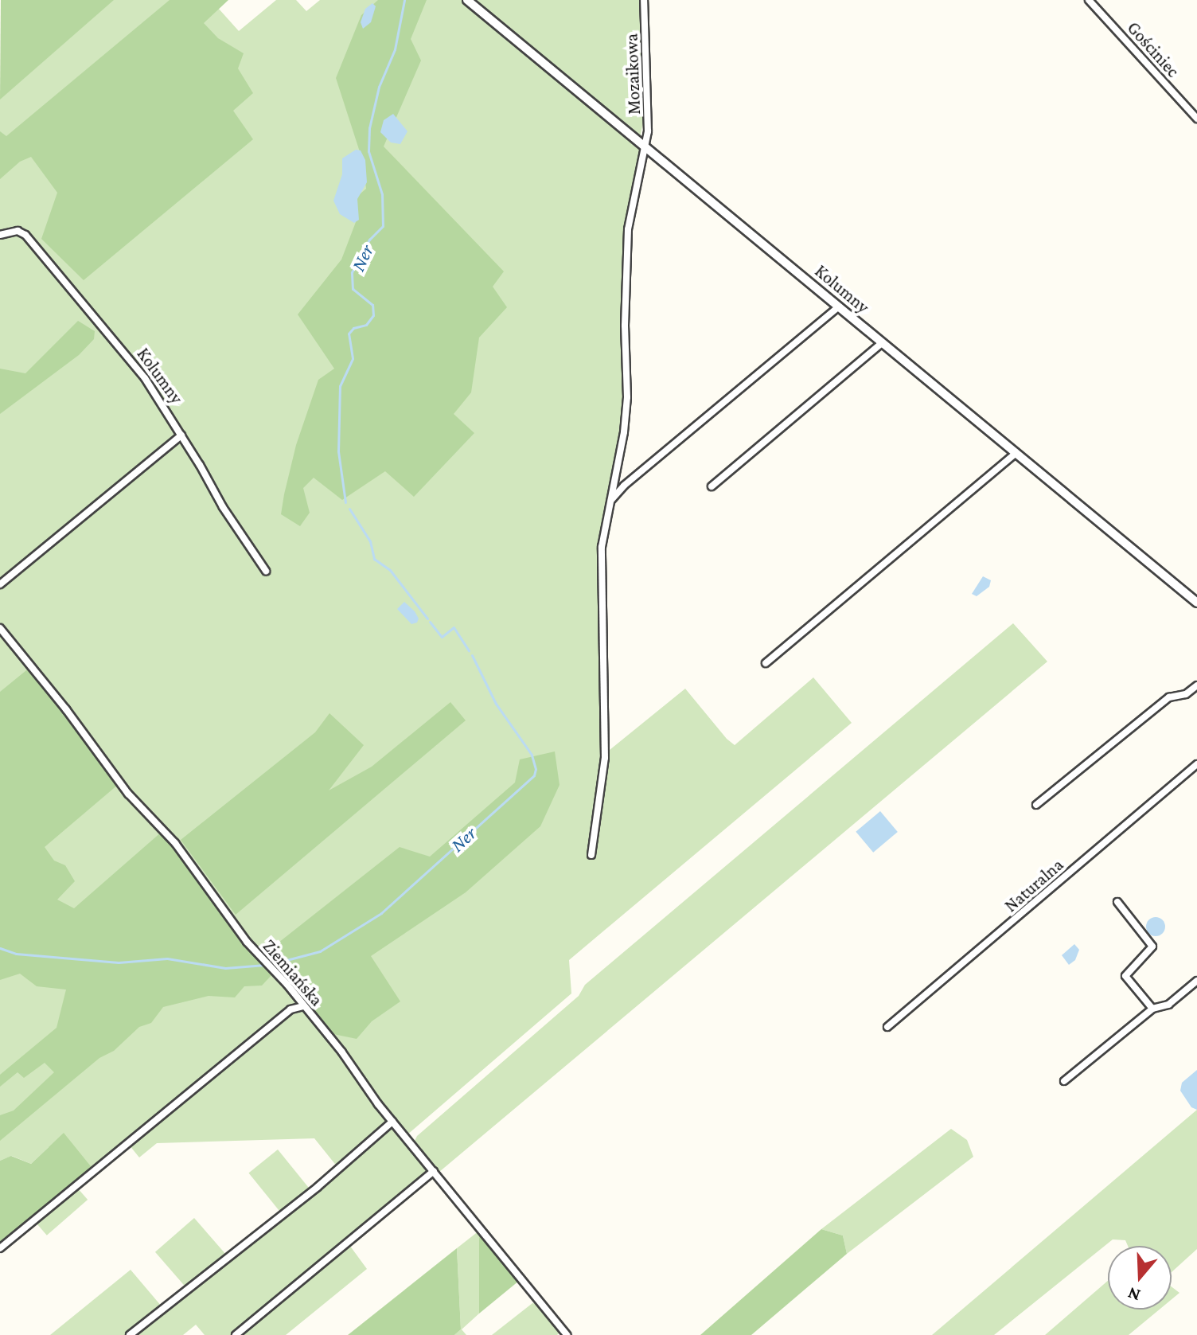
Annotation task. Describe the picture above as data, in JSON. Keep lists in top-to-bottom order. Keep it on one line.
{"streets":{"street":["Gościniec","Mozaikowa","Kolumny","Naturalna","Ziemiańska"]},"crossings":[["Mozaikowa","Kolumny"]],"water":["Ner"],"north":"bottom"}
